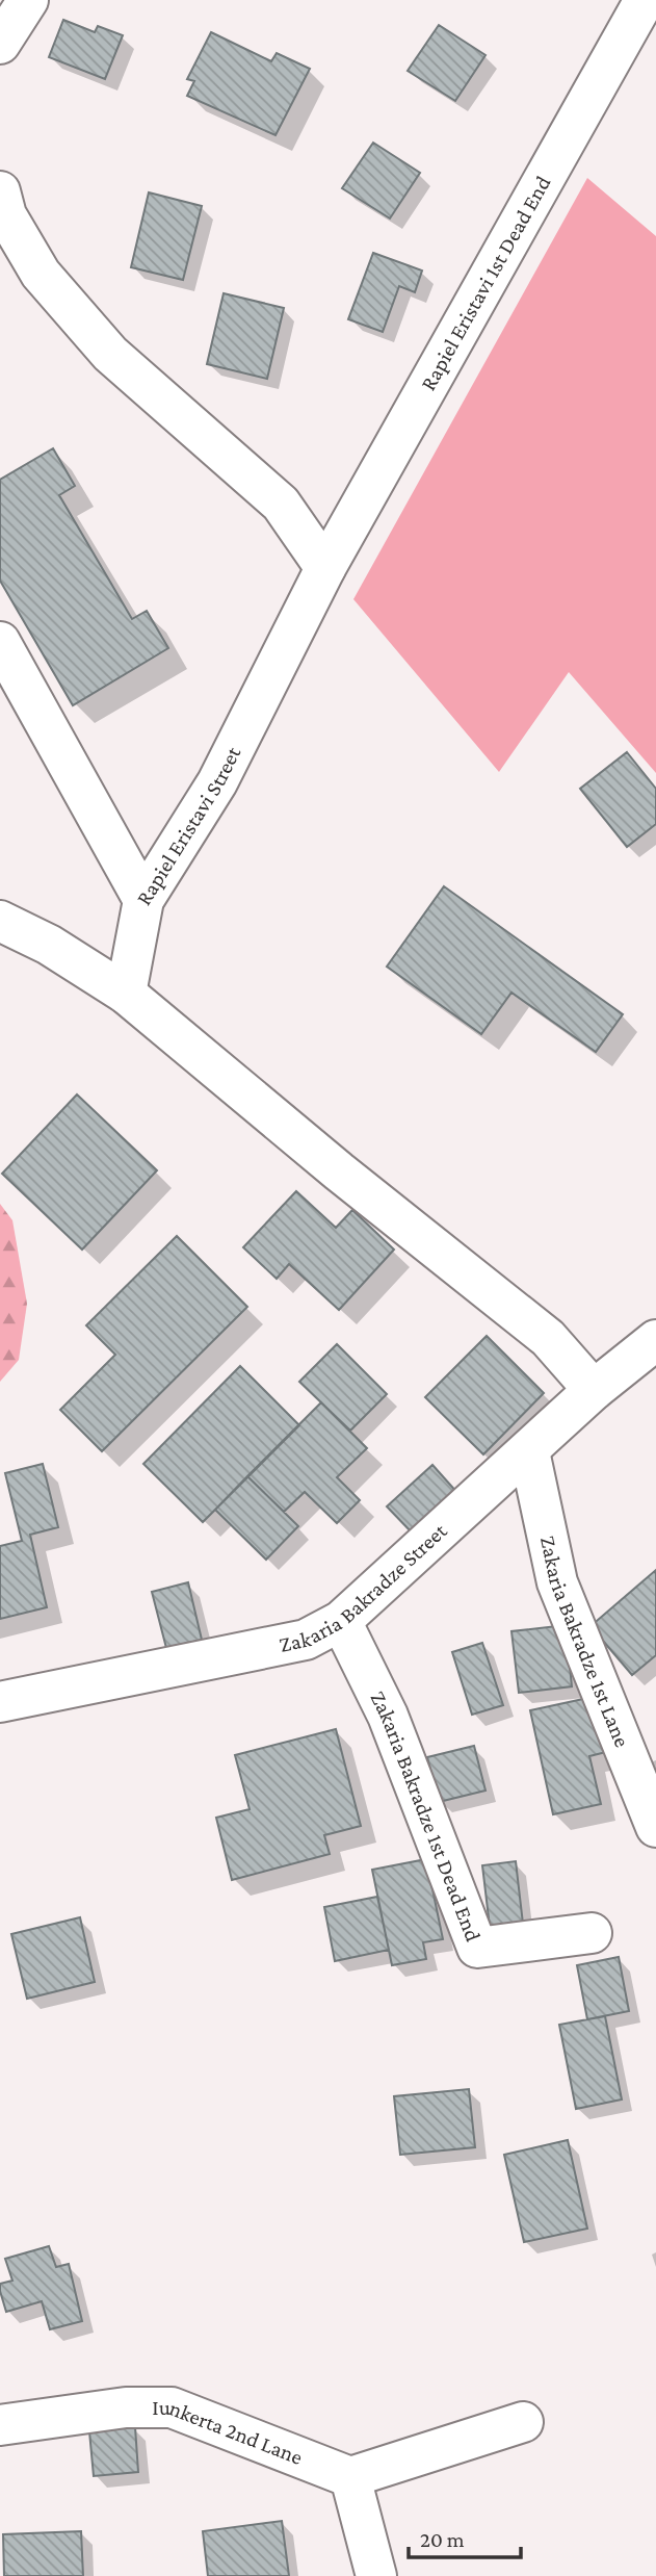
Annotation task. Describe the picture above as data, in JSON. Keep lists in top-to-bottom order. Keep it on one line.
{"streets":{"street":["Rapiel Eristavi 1st Dead End","Rapiel Eristavi Street","Zakaria Bakradze Street","Zakaria Bakradze 1st Lane","Zakaria Bakradze 1st Dead End","Iunkerta 2nd Lane"]},"crossings":[["Rapiel Eristavi 1st Dead End","Rapiel Eristavi Street"],["Zakaria Bakradze Street","Zakaria Bakradze 1st Lane"],["Zakaria Bakradze Street","Zakaria Bakradze 1st Dead End"]],"scale_bar":"20 m"}
